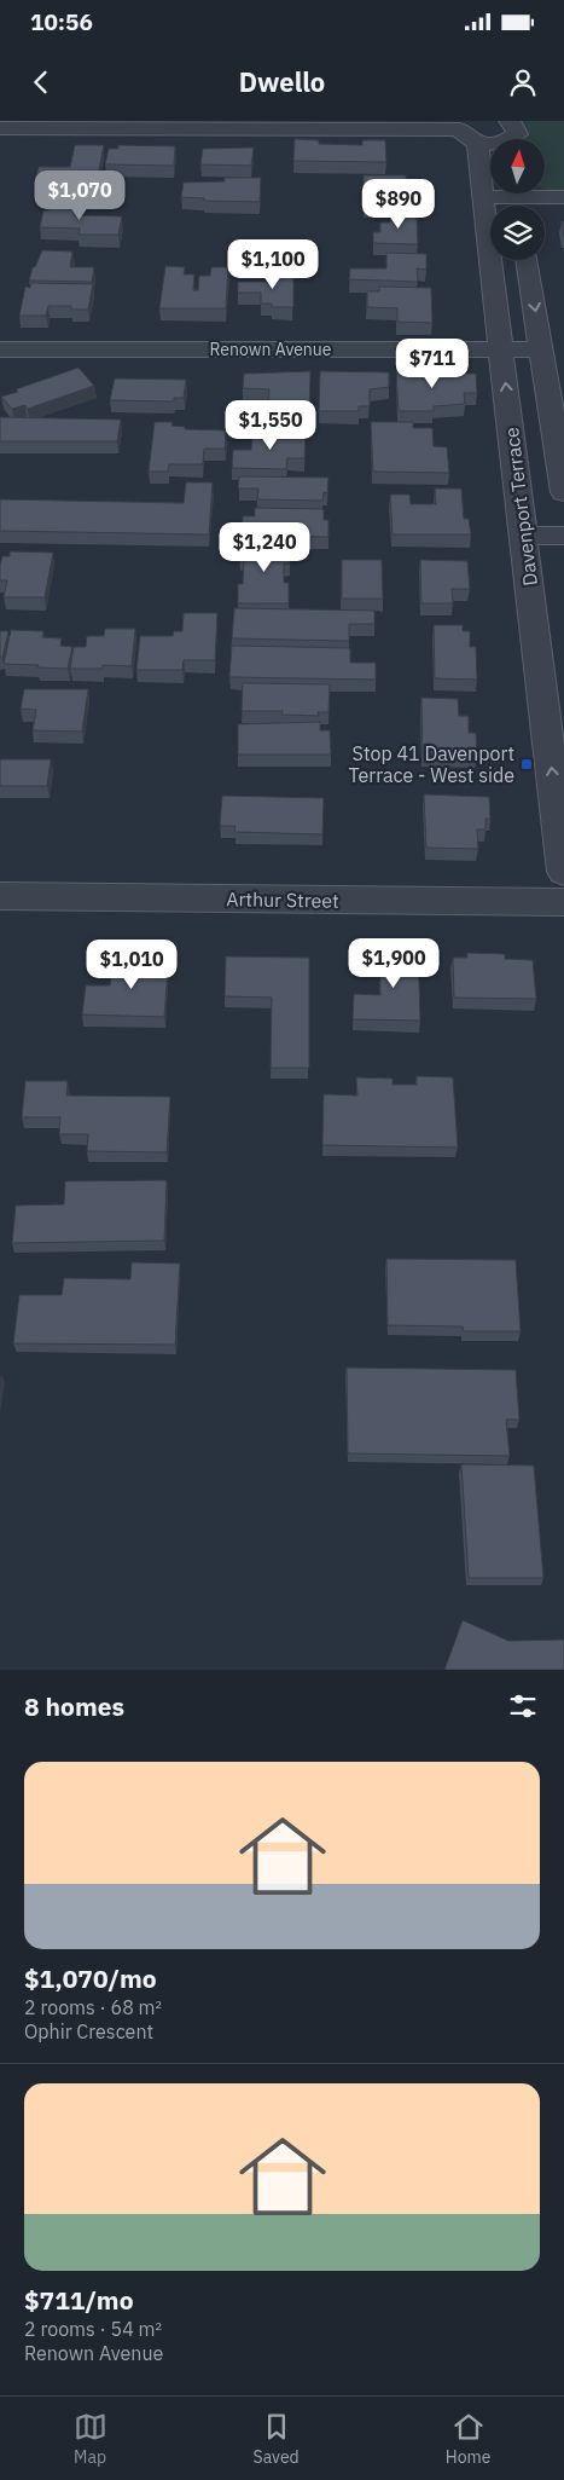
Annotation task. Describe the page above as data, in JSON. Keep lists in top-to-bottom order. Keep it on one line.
{"streets":{"street":["Renown Avenue","Davenport Terrace","Arthur Street"]},"crossings":[["Renown Avenue","Davenport Terrace"]],"one_way":["Davenport Terrace"],"places":{"transit":["Stop 41 Davenport Terrace - West side"]},"north":"top","page":{"status":"10:56","header":"Dwello","price":["$1,070","$890","$1,100","$711","$1,550","$1,240","$1,900","$1,010"],"heading":"8 homes","list":[{"name":"$1,070/mo","note":"2 rooms · 68 m² · Ophir Crescent"},{"name":"$711/mo","note":"2 rooms · 54 m² · Renown Avenue"}],"tabs":["Map","Saved","Home"]}}
